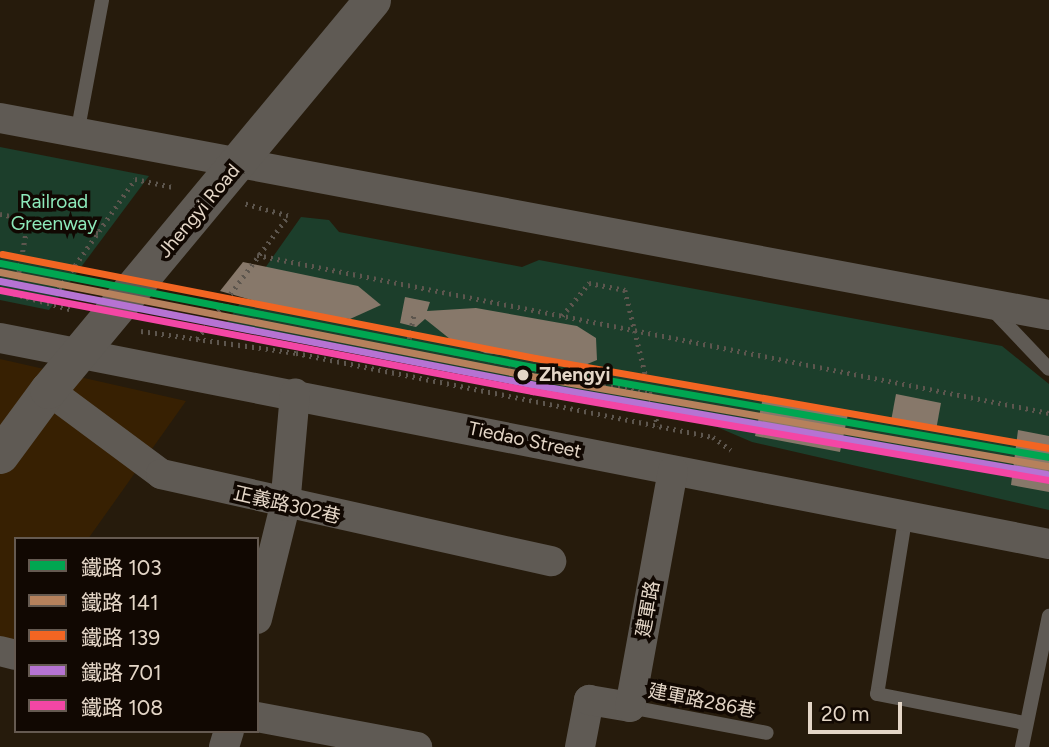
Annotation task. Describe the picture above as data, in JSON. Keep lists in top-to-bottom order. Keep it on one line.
{"streets":{"street":["Jhengyi Road","Tiedao Street","正義路302巷","建軍路"],"lane":["建軍路286巷"]},"crossings":[["Jhengyi Road","Tiedao Street"],["Jhengyi Road","正義路302巷"],["Tiedao Street","建軍路"],["建軍路","建軍路286巷"]],"parks":["Railroad Greenway"],"places":["Zhengyi"],"lines":["rail line 139","rail line 103","rail line 141","rail line 701","rail line 108"],"legend":["鐵路 103","鐵路 141","鐵路 139","鐵路 701","鐵路 108"],"scale_bar":"20 m"}
